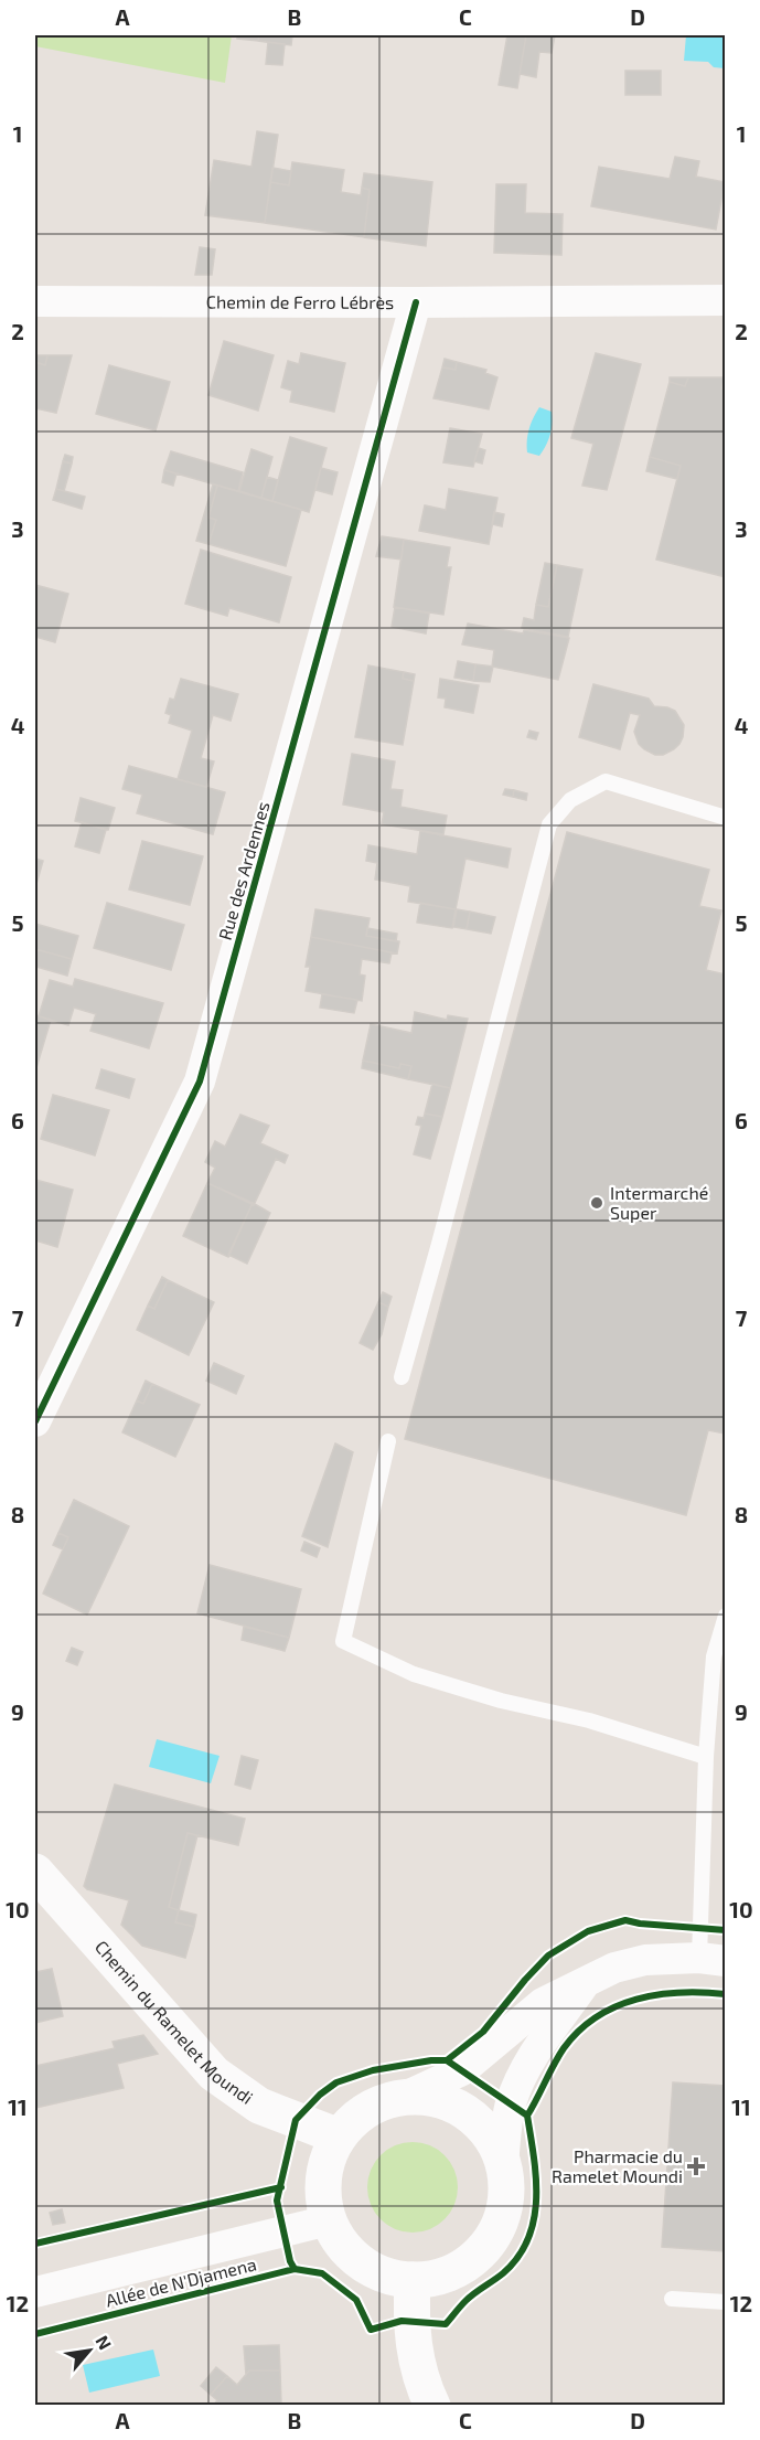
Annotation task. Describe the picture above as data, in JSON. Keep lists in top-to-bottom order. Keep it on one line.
{"streets":{"main road":["Chemin du Ramelet Moundi"],"street":["Chemin de Ferro Lébrès","Rue des Ardennes","Allée de N'Djamena"]},"crossings":[["Chemin de Ferro Lébrès","Rue des Ardennes"],["Chemin du Ramelet Moundi","Allée de N'Djamena"]],"places":{"other":["Intermarché Super"],"health":["Pharmacie du Ramelet Moundi"]},"north":"top right","grid":{"columns":["A","B","C","D"],"rows":["1","2","3","4","5","6","7","8","9","10","11","12"]}}
